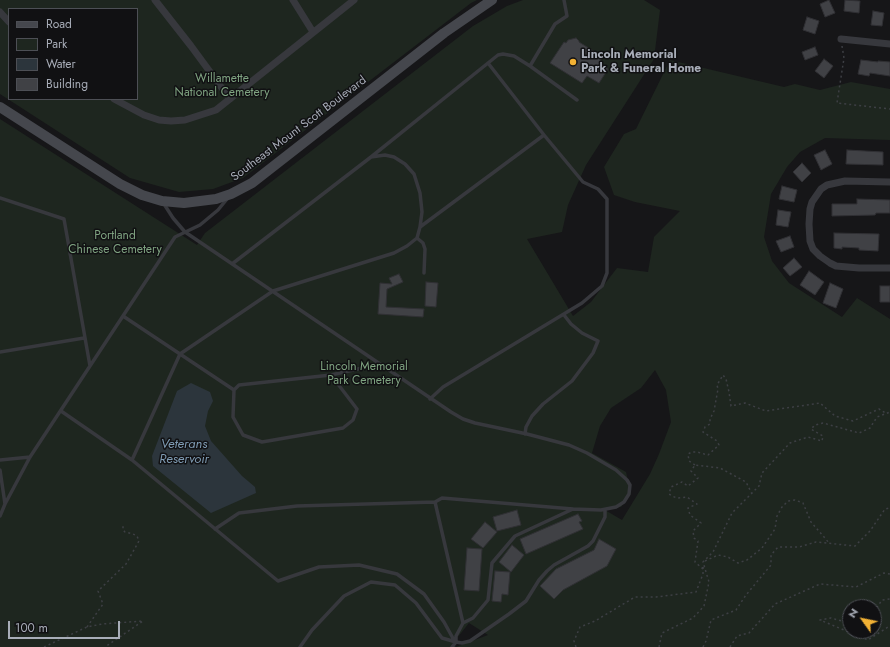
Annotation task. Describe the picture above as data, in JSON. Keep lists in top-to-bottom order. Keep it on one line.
{"streets":{"main road":["Southeast Mount Scott Boulevard"]},"water":["Veterans Reservoir"],"parks":["Willamette National Cemetery","Portland Chinese Cemetery","Lincoln Memorial Park Cemetery"],"places":["Lincoln Memorial Park & Funeral Home"],"legend":["Road","Park","Water","Building"],"scale_bar":"100 m","north":"top left"}
